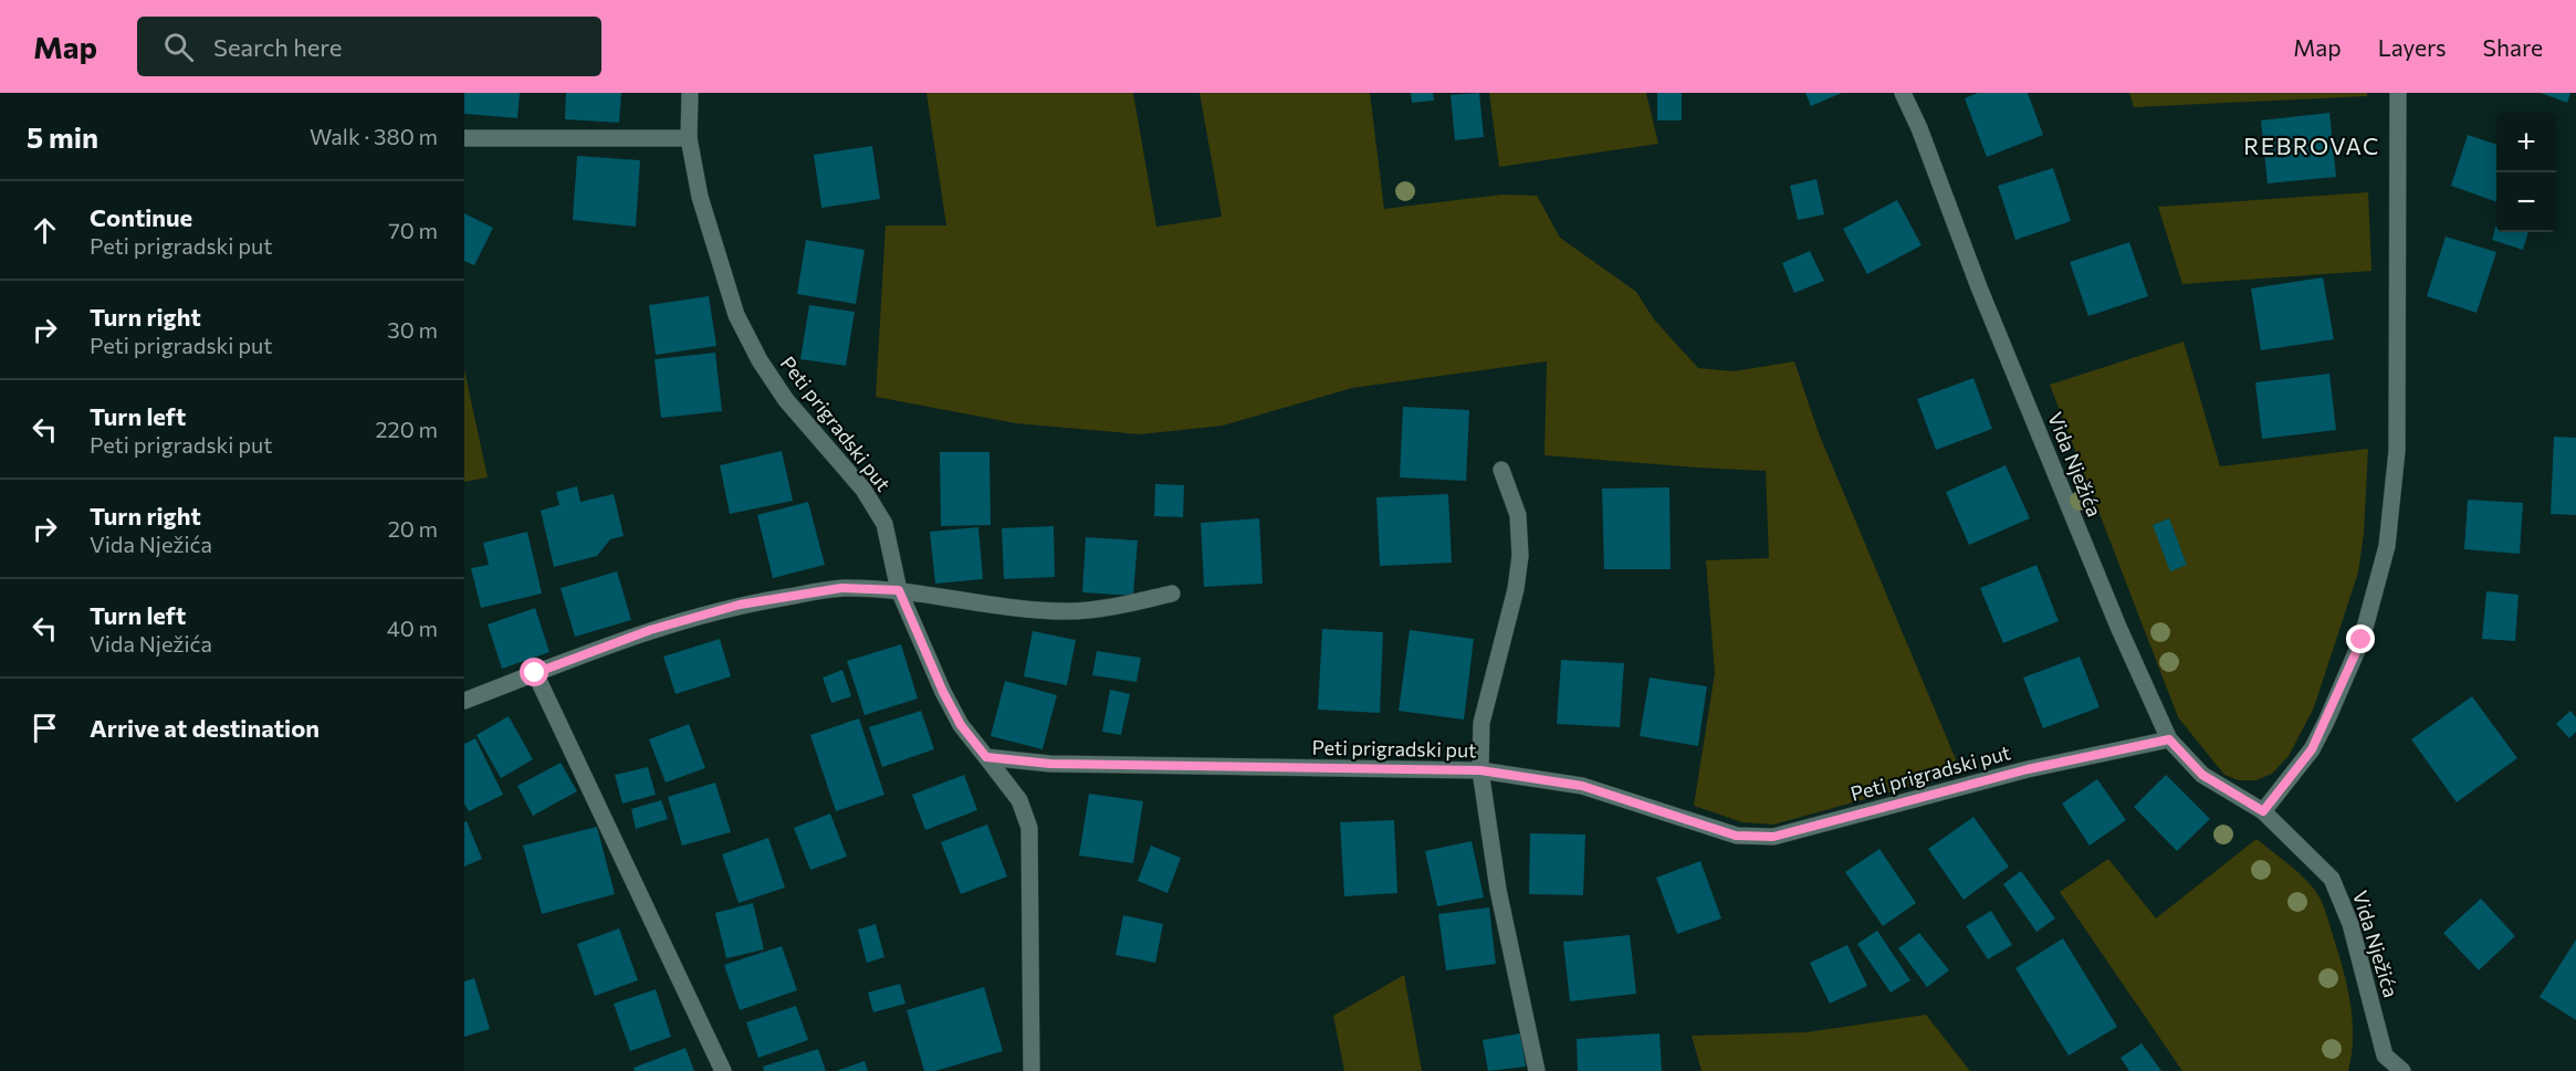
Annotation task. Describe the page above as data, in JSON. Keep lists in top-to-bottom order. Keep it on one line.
{"streets":{"street":["Peti prigradski put","Vida Nježića"]},"crossings":[["Peti prigradski put","Vida Nježića"]],"districts":["REBROVAC"],"page":{"header":"Map","search":"Search here","nav":["Map","Layers","Share"],"heading":["5 min","Walk · 380 m"],"map_buttons":["+","−"],"list":[["Continue","Peti prigradski put","70 m"],["Turn right","Peti prigradski put","30 m"],["Turn left","Peti prigradski put","220 m"],["Turn right","Vida Nježića","20 m"],["Turn left","Vida Nježića","40 m"],"Arrive at destination"]}}
